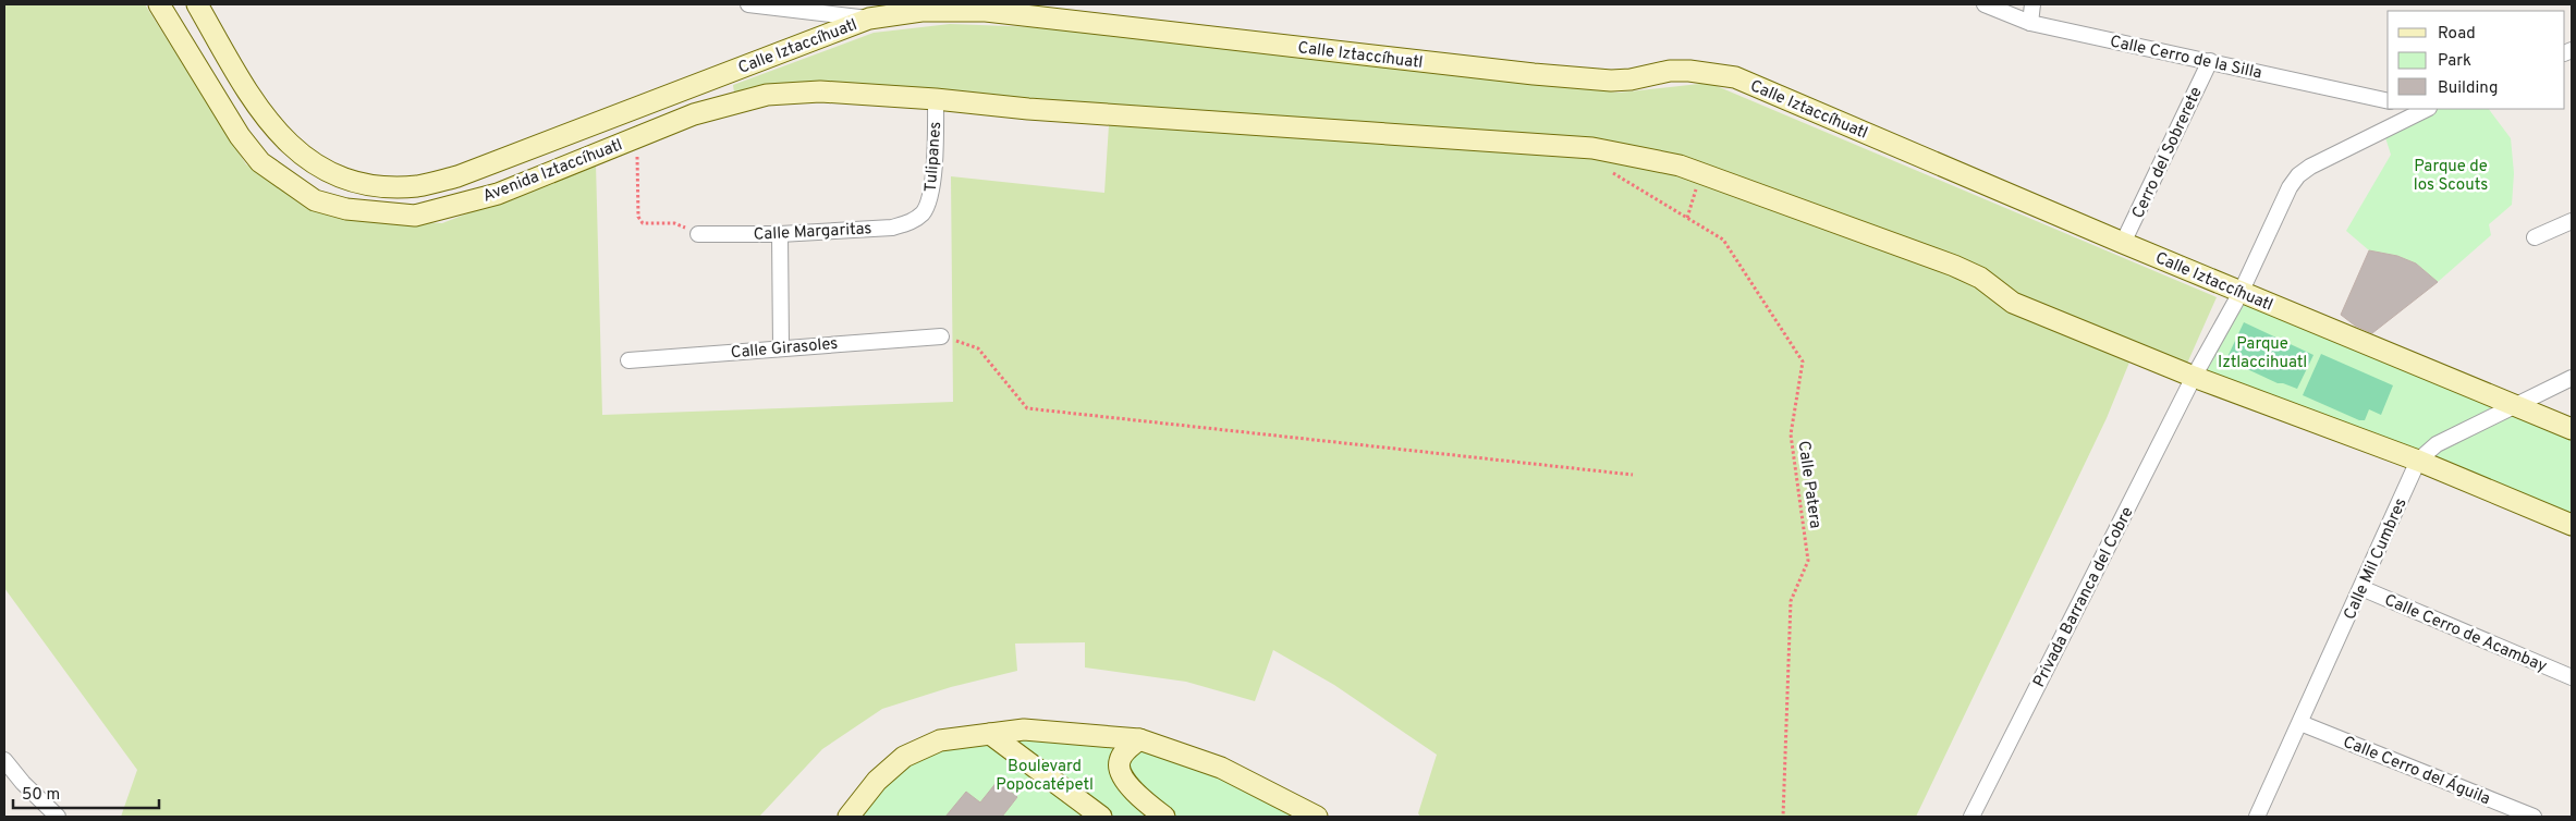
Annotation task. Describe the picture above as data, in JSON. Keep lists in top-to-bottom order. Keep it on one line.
{"streets":{"street":["Calle Iztaccíhuatl","Calle Cerro de la Silla","Cerro del Sobrerete","Tulipanes","Avenida Iztaccíhuatl","Calle Margaritas","Calle Girasoles","Calle Mil Cumbres","Privada Barranca del Cobre","Calle Cerro de Acambay","Calle Cerro del Águila"],"path":["Calle Patera"]},"crossings":[["Calle Iztaccíhuatl","Cerro del Sobrerete"],["Calle Iztaccíhuatl","Calle Mil Cumbres"],["Calle Iztaccíhuatl","Privada Barranca del Cobre"],["Calle Cerro de la Silla","Cerro del Sobrerete"],["Tulipanes","Avenida Iztaccíhuatl"],["Tulipanes","Calle Margaritas"],["Avenida Iztaccíhuatl","Calle Patera"],["Calle Mil Cumbres","Calle Cerro de Acambay"],["Calle Mil Cumbres","Calle Cerro del Águila"]],"parks":["Parque de los Scouts","Parque Iztlaccihuatl","Boulevard Popocatépetl"],"legend":["Road","Park","Building"],"scale_bar":"50 m"}
